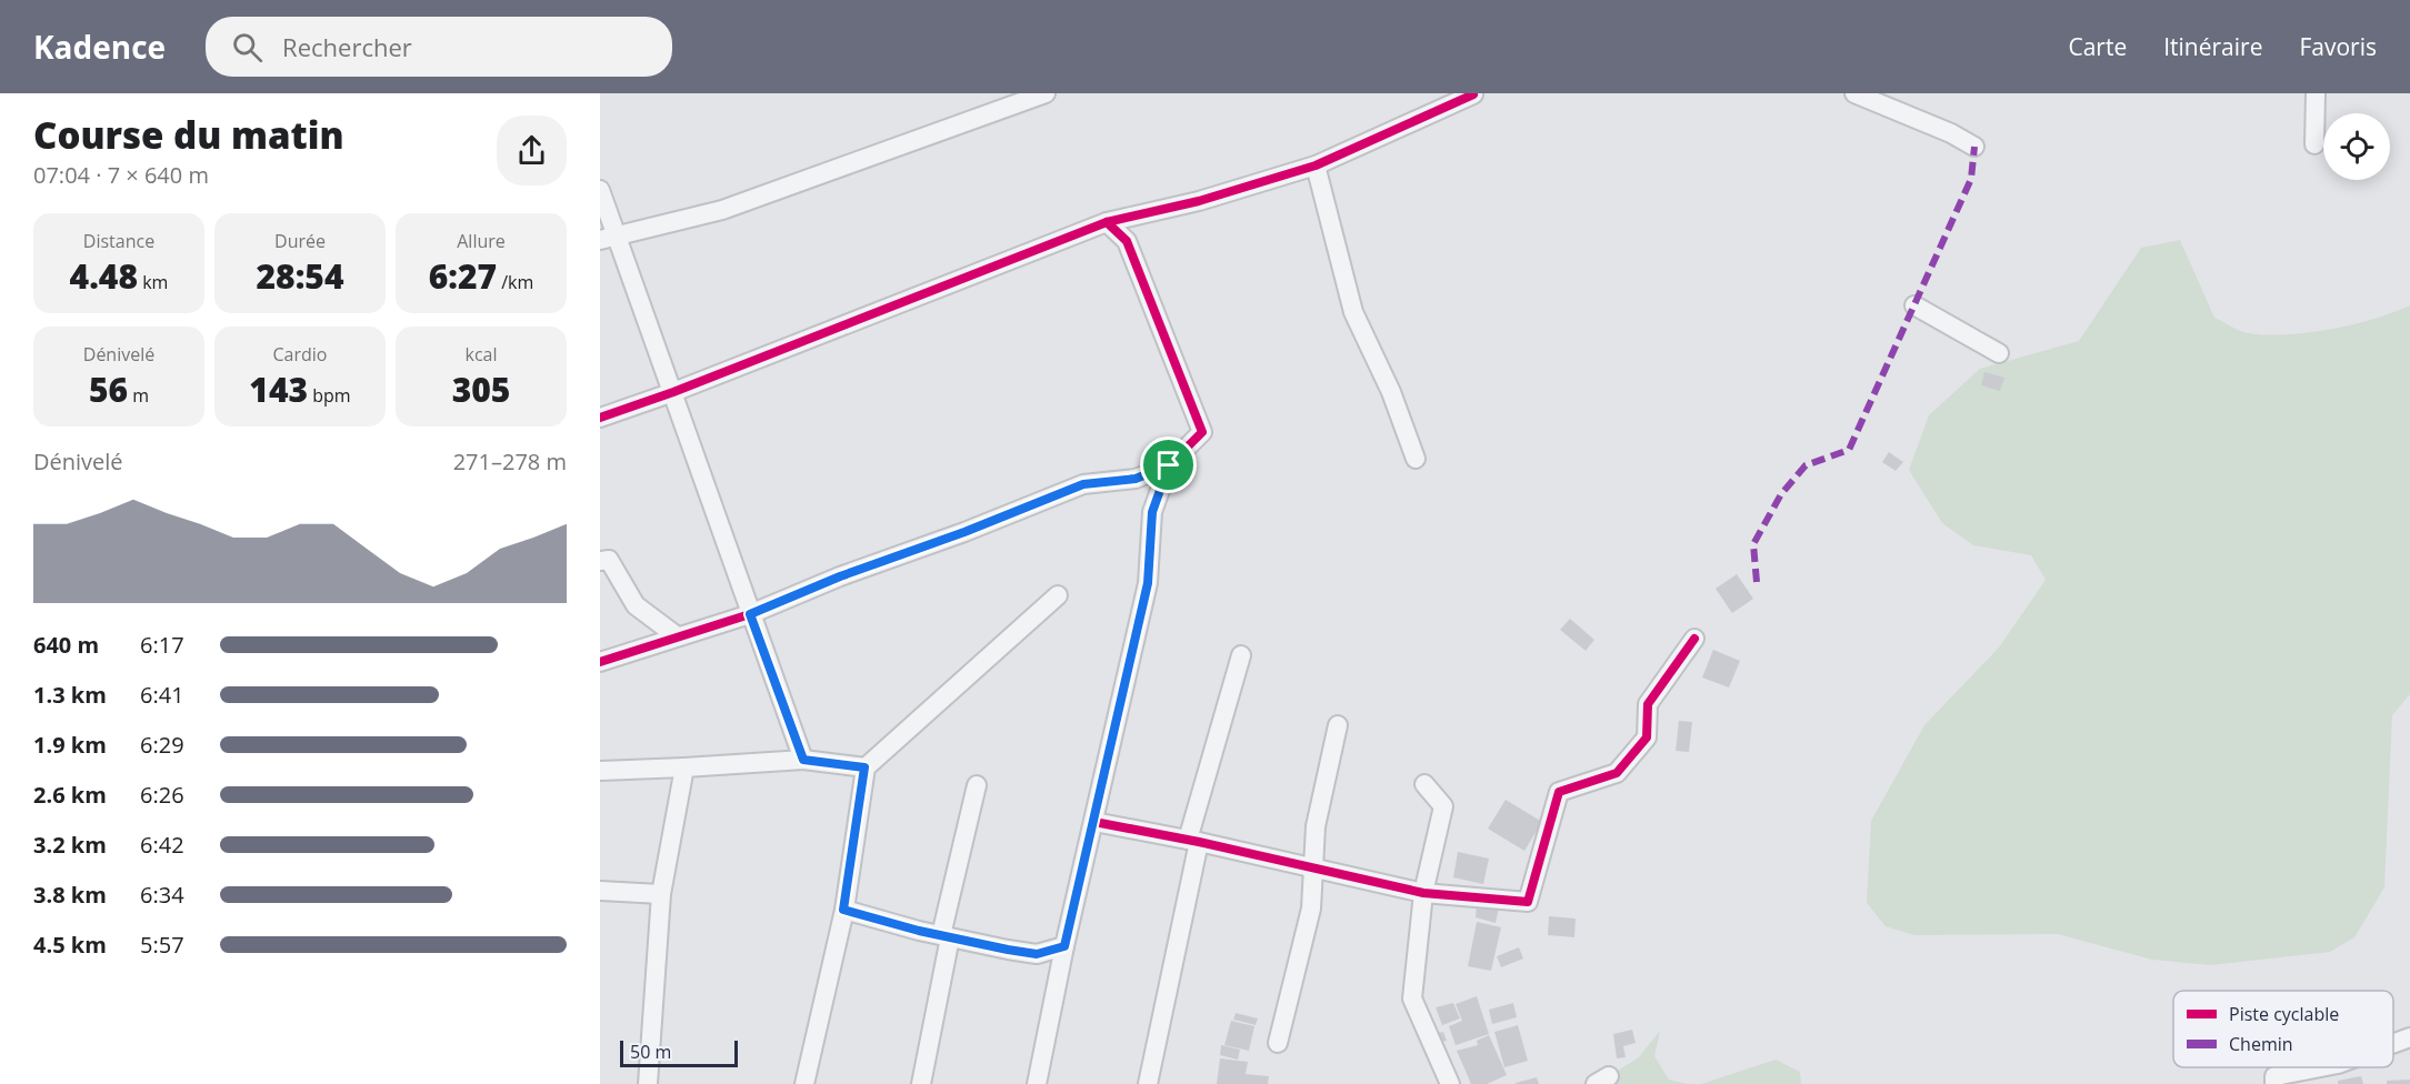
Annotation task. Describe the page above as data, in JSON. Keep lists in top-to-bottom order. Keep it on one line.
{"legend":["Piste cyclable","Chemin"],"scale_bar":"50 m","page":{"header":"Kadence","search":"Rechercher","nav":["Carte","Itinéraire","Favoris"],"heading":["Course du matin","07:04 · 7 × 640 m"],"stats":[["Distance","4.48 km"],["Durée","28:54"],["Allure","6:27 /km"],["Dénivelé","56 m"],["Cardio","143 bpm"],["kcal","305"]],"chart":["Dénivelé","271–278 m"],"list":[{"name":"640 m","note":"6:17"},{"name":"1.3 km","note":"6:41"},{"name":"1.9 km","note":"6:29"},{"name":"2.6 km","note":"6:26"},{"name":"3.2 km","note":"6:42"},{"name":"3.8 km","note":"6:34"},{"name":"4.5 km","note":"5:57"}],"scale":"50 m"}}
